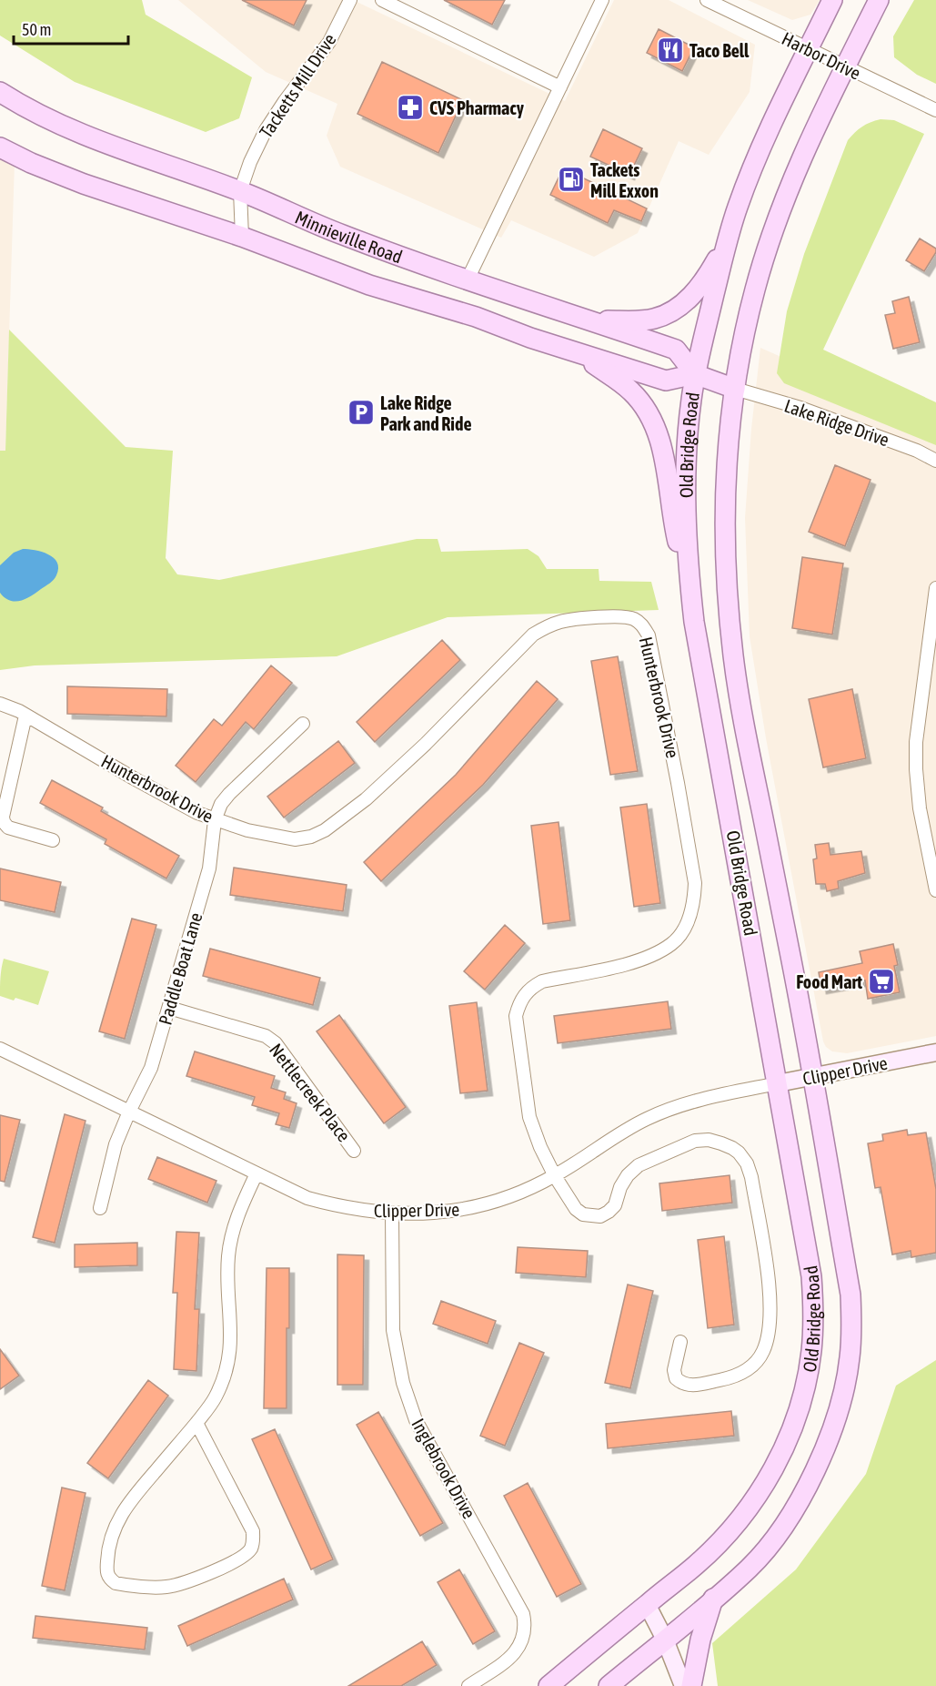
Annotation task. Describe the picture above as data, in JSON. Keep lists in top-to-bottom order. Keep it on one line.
{"streets":{"main road":["Minnieville Road","Old Bridge Road"],"street":["Harbor Drive","Tacketts Mill Drive","Lake Ridge Drive","Hunterbrook Drive","Paddle Boat Lane","Clipper Drive","Nettlecreek Place","Inglebrook Drive"]},"crossings":[["Harbor Drive","Old Bridge Road"],["Tacketts Mill Drive","Minnieville Road"],["Minnieville Road","Old Bridge Road"],["Lake Ridge Drive","Old Bridge Road"],["Old Bridge Road","Clipper Drive"],["Hunterbrook Drive","Paddle Boat Lane"],["Hunterbrook Drive","Clipper Drive"],["Paddle Boat Lane","Clipper Drive"],["Paddle Boat Lane","Nettlecreek Place"],["Clipper Drive","Inglebrook Drive"]],"places":{"restaurant":["Taco Bell"],"pharmacy":["CVS Pharmacy"],"fuel station":["Tackets Mill Exxon"],"parking":["Lake Ridge Park and Ride"],"supermarket":["Food Mart"]},"scale_bar":"50 m"}
